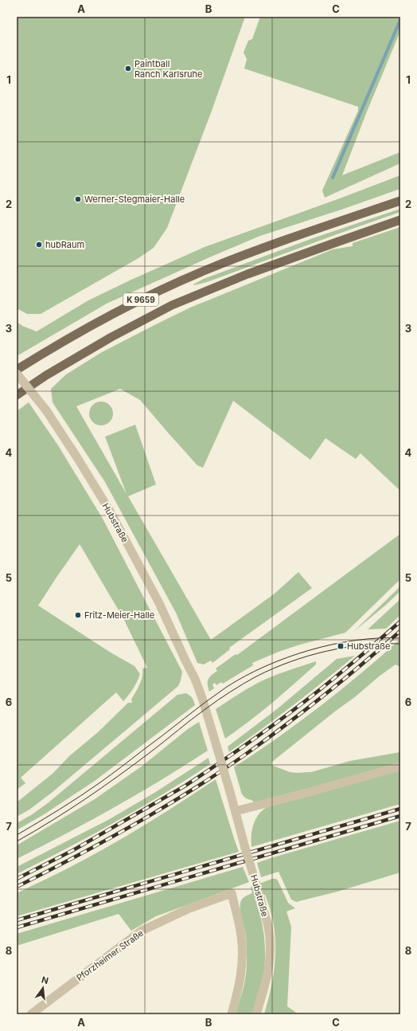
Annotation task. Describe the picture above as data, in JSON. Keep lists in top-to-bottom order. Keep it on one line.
{"streets":{"main road":["K 9659"],"street":["Hubstraße","Pforzheimer Straße"]},"places":{"other":["Paintball Ranch Karlsruhe","Werner-Stegmaier-Halle","hubRaum","Fritz-Meier-Halle"],"transit":["Hubstraße"]},"north":"top","grid":{"columns":["A","B","C"],"rows":["1","2","3","4","5","6","7","8"]}}
